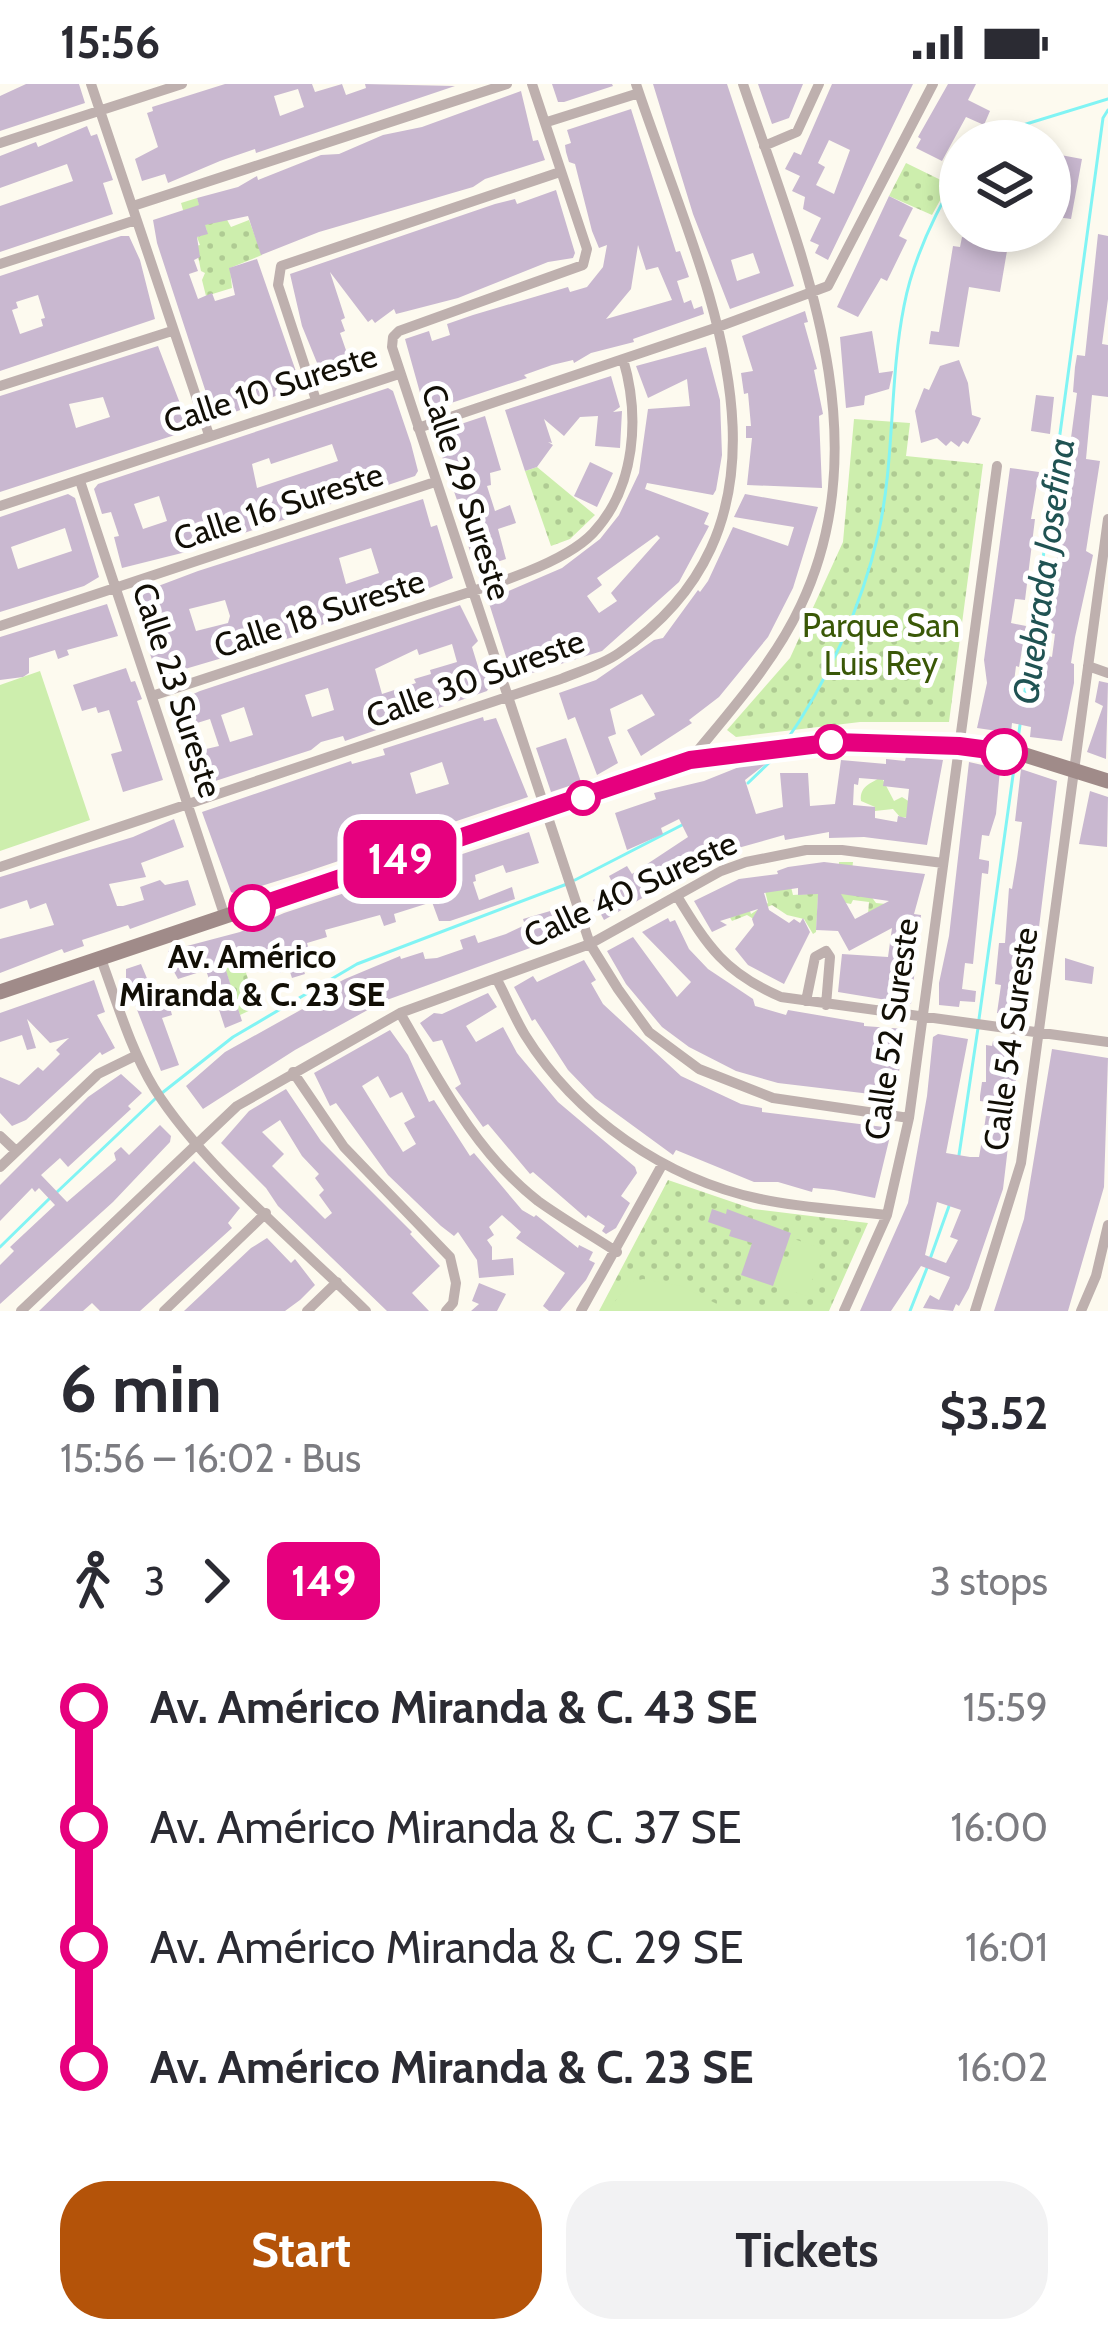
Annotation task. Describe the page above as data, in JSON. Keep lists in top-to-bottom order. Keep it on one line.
{"streets":{"street":["Calle 10 Sureste","Calle 29 Sureste","Calle 16 Sureste","Calle 18 Sureste","Calle 30 Sureste","Calle 23 Sureste","Calle 40 Sureste","Calle 52 Sureste","Calle 54 Sureste"]},"crossings":[["Calle 10 Sureste","Calle 29 Sureste"],["Calle 10 Sureste","Calle 23 Sureste"],["Calle 29 Sureste","Calle 16 Sureste"],["Calle 29 Sureste","Calle 18 Sureste"],["Calle 29 Sureste","Calle 30 Sureste"],["Calle 29 Sureste","Calle 40 Sureste"],["Calle 29 Sureste","Calle 52 Sureste"],["Calle 16 Sureste","Calle 23 Sureste"],["Calle 18 Sureste","Calle 23 Sureste"],["Calle 30 Sureste","Calle 23 Sureste"],["Calle 40 Sureste","Calle 52 Sureste"]],"water":["Quebrada Josefina"],"parks":["Parque San Luis Rey"],"places":["Av. Américo Miranda & C. 23 SE"],"lines":["bus line 149"],"page":{"status":"15:56","on_map":"149","heading":["6 min","15:56 – 16:02 · Bus","$3.52"],"legs":["3","149","3 stops"],"list":[{"name":"Av. Américo Miranda & C. 43 SE","value":"15:59"},{"name":"Av. Américo Miranda & C. 37 SE","value":"16:00"},{"name":"Av. Américo Miranda & C. 29 SE","value":"16:01"},{"name":"Av. Américo Miranda & C. 23 SE","value":"16:02"}],"buttons":["Start","Tickets"]}}
